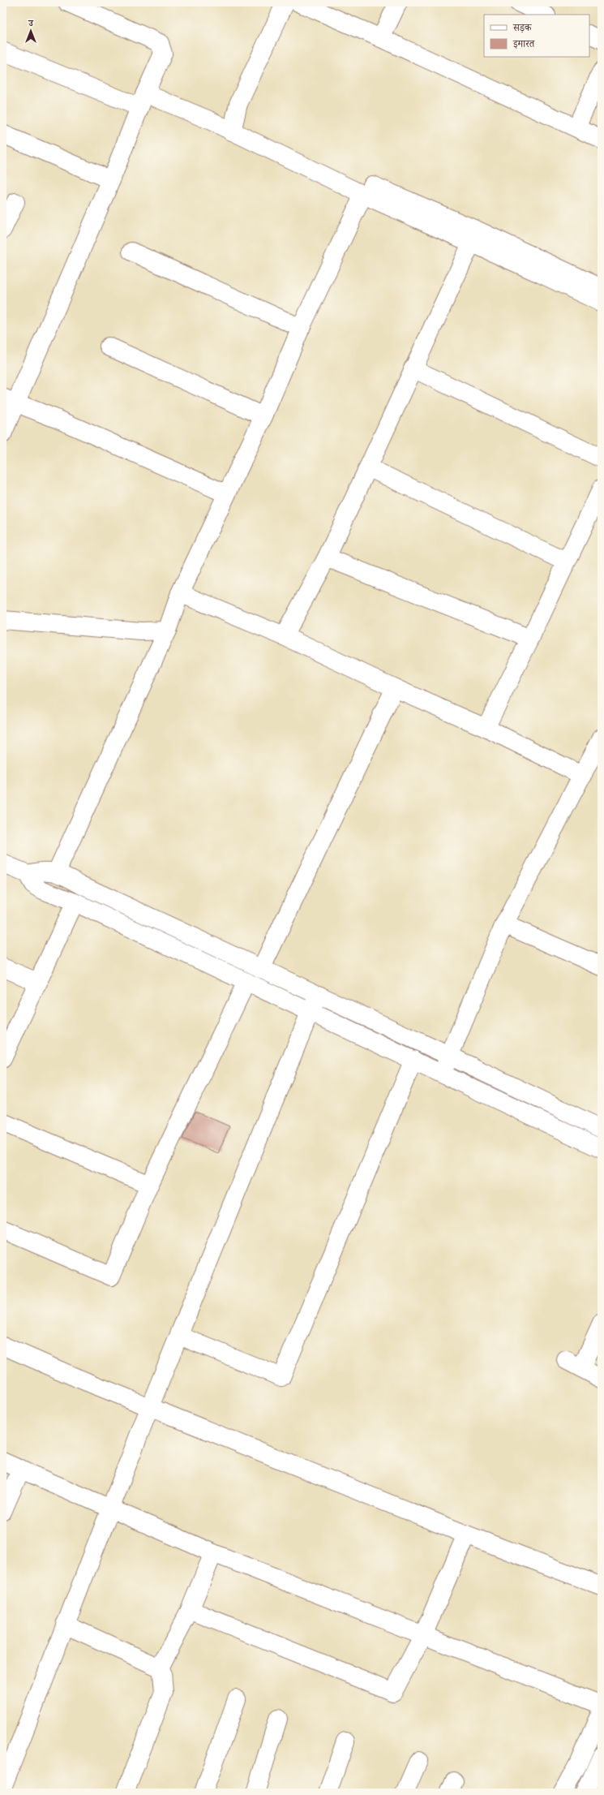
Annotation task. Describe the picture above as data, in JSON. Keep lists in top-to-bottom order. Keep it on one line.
{"legend":["सड़क","इमारत"],"north":"top"}
